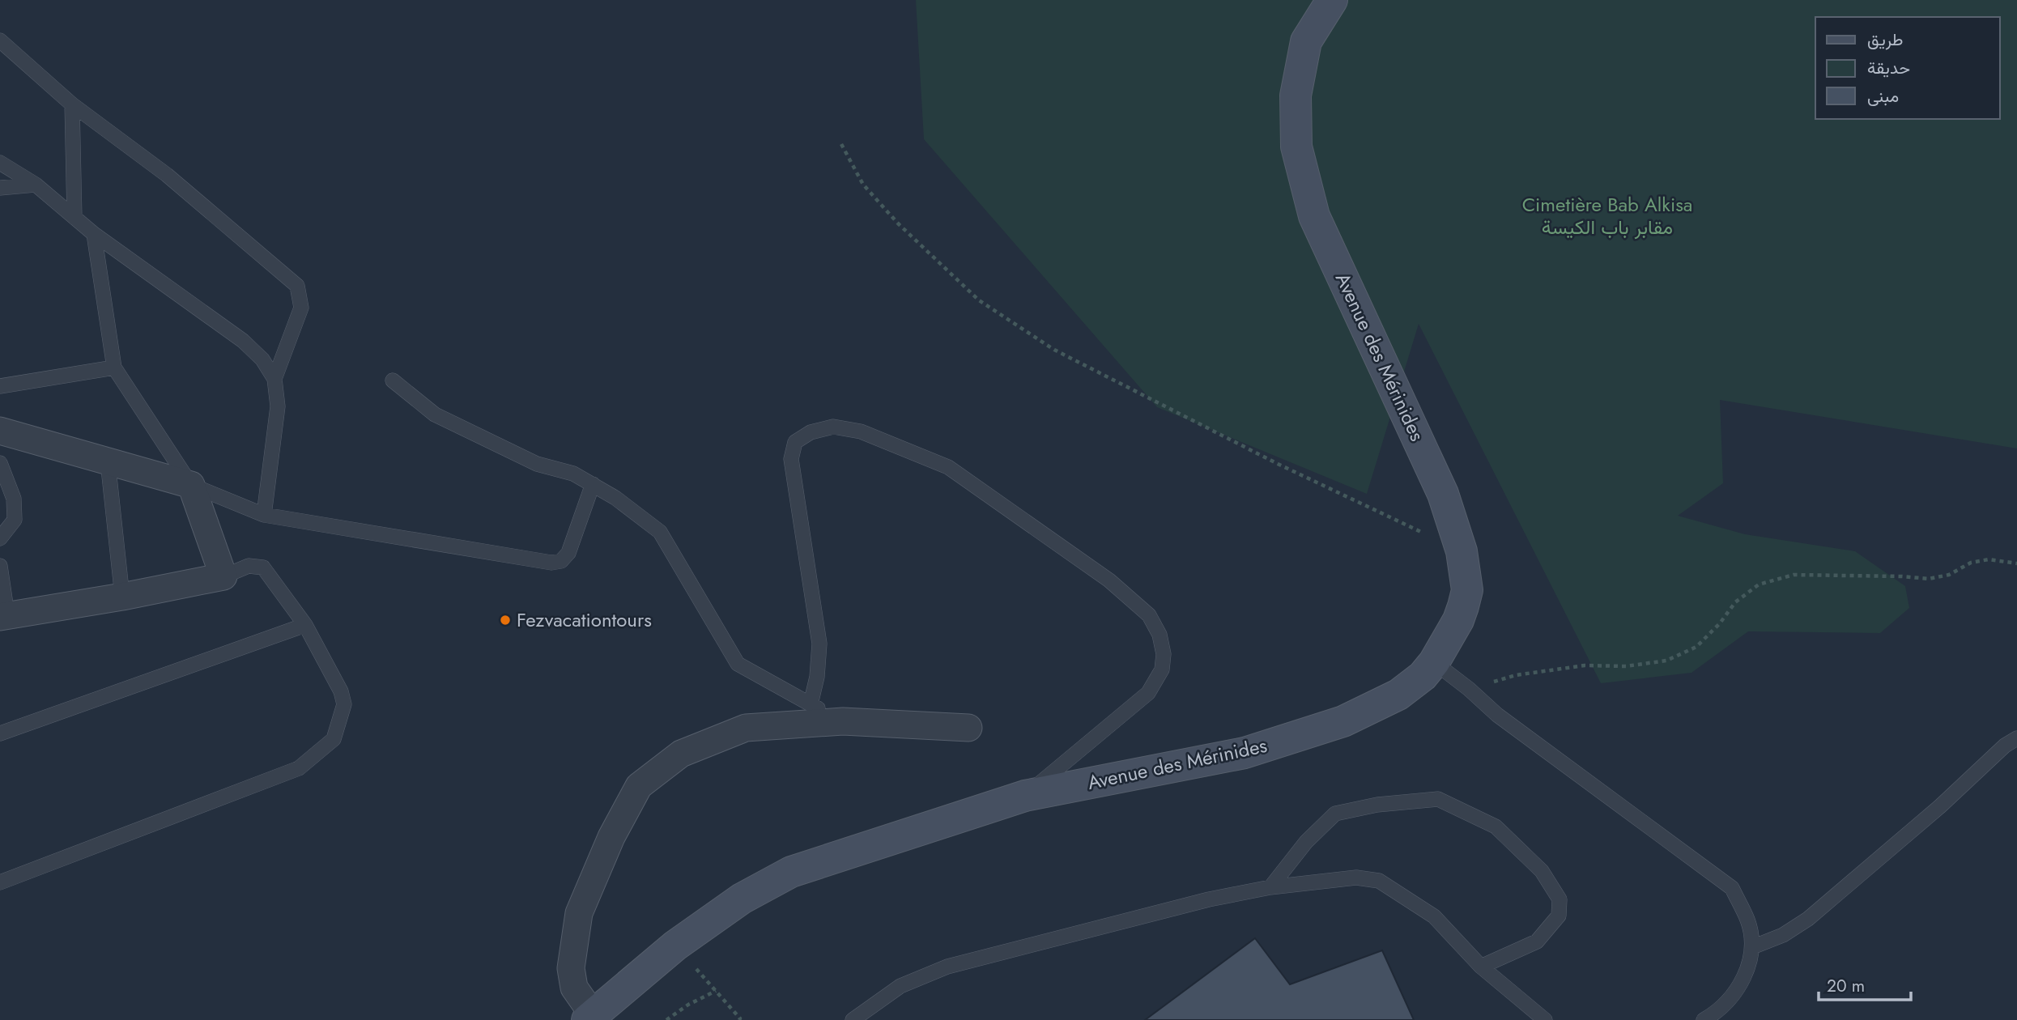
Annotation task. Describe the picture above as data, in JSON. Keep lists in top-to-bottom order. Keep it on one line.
{"streets":{"main road":["Avenue des Mérinides"]},"parks":["Cimetière Bab Alkisa مقابر باب الكيسة"],"places":["Fezvacationtours"],"legend":["طريق","حديقة","مبنى"],"scale_bar":"20 m"}
